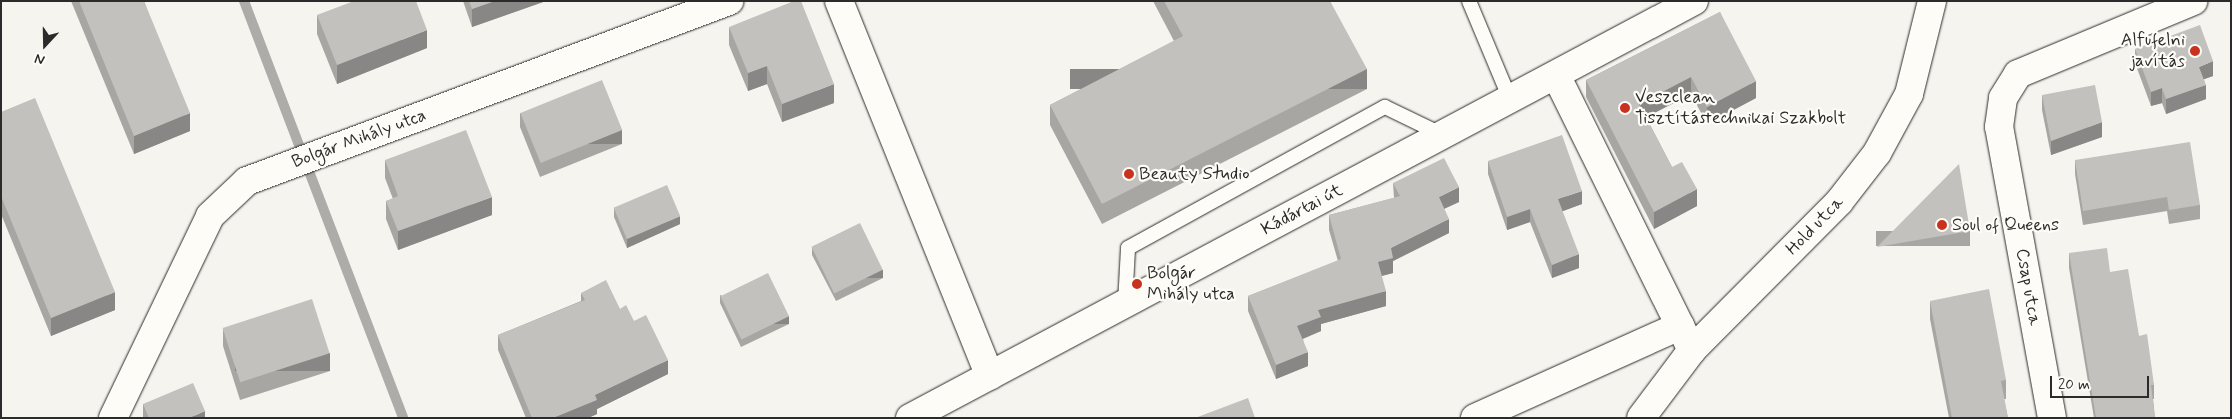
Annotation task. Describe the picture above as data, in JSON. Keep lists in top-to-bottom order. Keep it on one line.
{"streets":{"street":["Bolgár Mihály utca","Kádártai út","Hold utca","Csap utca"]},"places":["Alfufelni javítás","Veszclean Tisztítástechnikai Szakbolt","Beauty Studio","Soul of Queens","Bolgár Mihály utca"],"scale_bar":"20 m","north":"bottom"}
